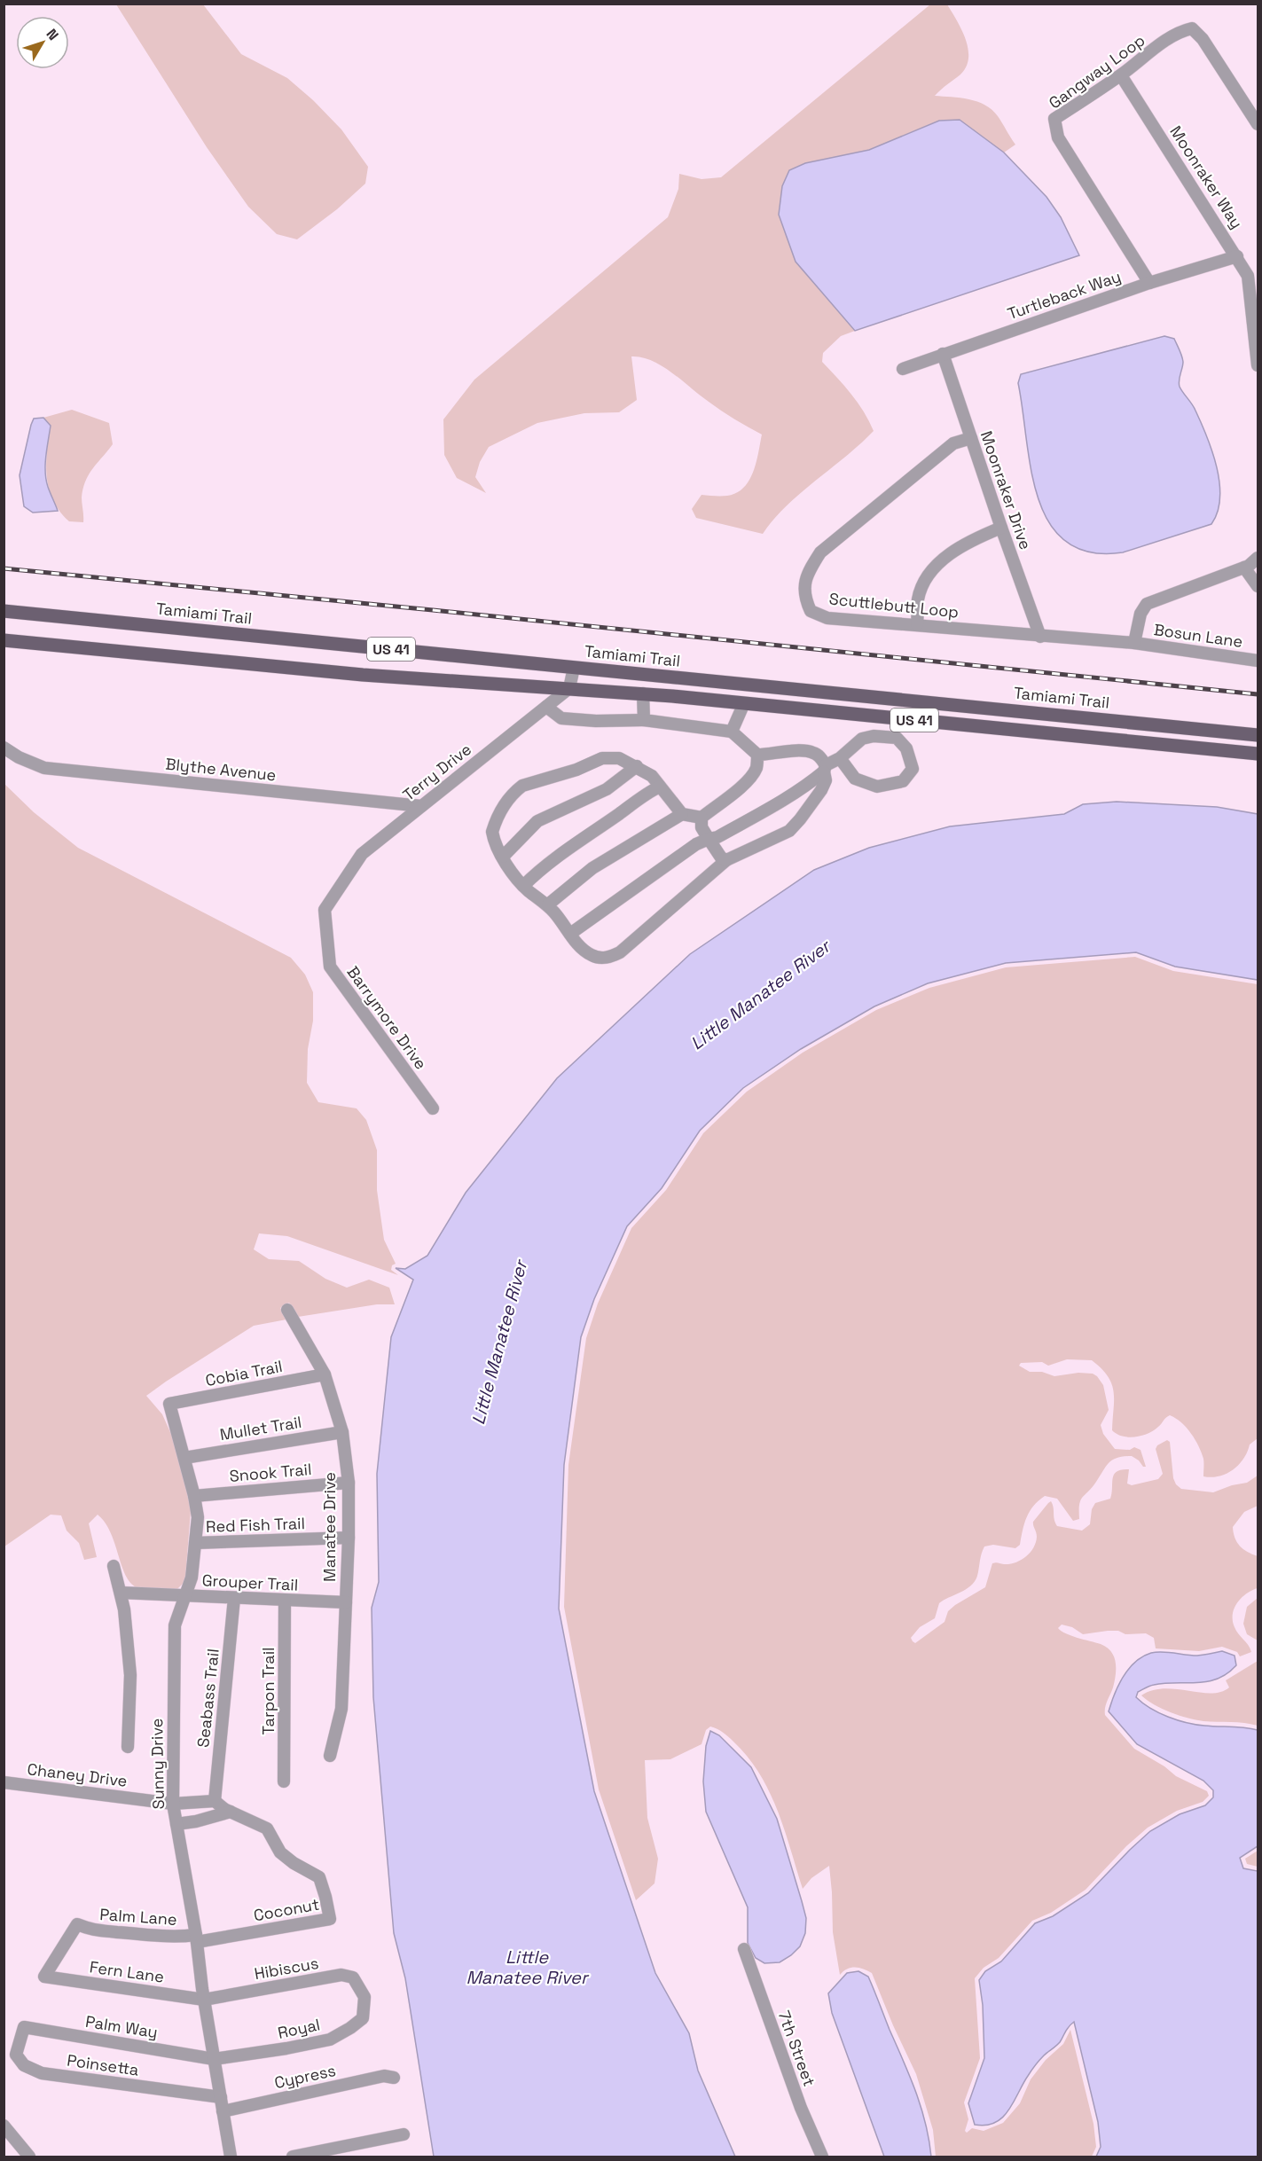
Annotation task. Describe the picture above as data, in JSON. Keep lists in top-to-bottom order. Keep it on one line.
{"streets":{"main road":["Tamiami Trail","US 41"],"street":["Gangway Loop","Moonraker Way","Turtleback Way","Moonraker Drive","Scuttlebutt Loop","Bosun Lane","Blythe Avenue","Terry Drive","Barrymore Drive","Cobia Trail","Mullet Trail","Snook Trail","Red Fish Trail","Manatee Drive","Grouper Trail","Tarpon Trail","Seabass Trail","Sunny Drive","Chaney Drive","Coconut","Palm Lane","Hibiscus","Fern Lane","Palm Way","Royal","7th Street","Poinsetta","Cypress"]},"crossings":[["Gangway Loop","Moonraker Way"],["Gangway Loop","Turtleback Way"],["Moonraker Way","Turtleback Way"],["Turtleback Way","Moonraker Drive"],["Moonraker Drive","Scuttlebutt Loop"],["Scuttlebutt Loop","Bosun Lane"],["US 41","Terry Drive"],["Blythe Avenue","Terry Drive"],["Terry Drive","Barrymore Drive"],["Cobia Trail","Manatee Drive"],["Cobia Trail","Sunny Drive"],["Mullet Trail","Manatee Drive"],["Mullet Trail","Sunny Drive"],["Snook Trail","Manatee Drive"],["Snook Trail","Sunny Drive"],["Red Fish Trail","Manatee Drive"],["Red Fish Trail","Sunny Drive"],["Manatee Drive","Grouper Trail"],["Grouper Trail","Tarpon Trail"],["Grouper Trail","Seabass Trail"],["Grouper Trail","Sunny Drive"],["Seabass Trail","Chaney Drive"],["Sunny Drive","Chaney Drive"],["Sunny Drive","Coconut"],["Sunny Drive","Palm Lane"],["Sunny Drive","Hibiscus"],["Sunny Drive","Fern Lane"],["Sunny Drive","Palm Way"],["Sunny Drive","Royal"],["Sunny Drive","Poinsetta"],["Sunny Drive","Cypress"],["Coconut","Palm Lane"],["Palm Lane","Fern Lane"],["Hibiscus","Fern Lane"],["Hibiscus","Royal"],["Palm Way","Royal"],["Palm Way","Poinsetta"]],"water":["Little Manatee River"],"north":"top right"}
